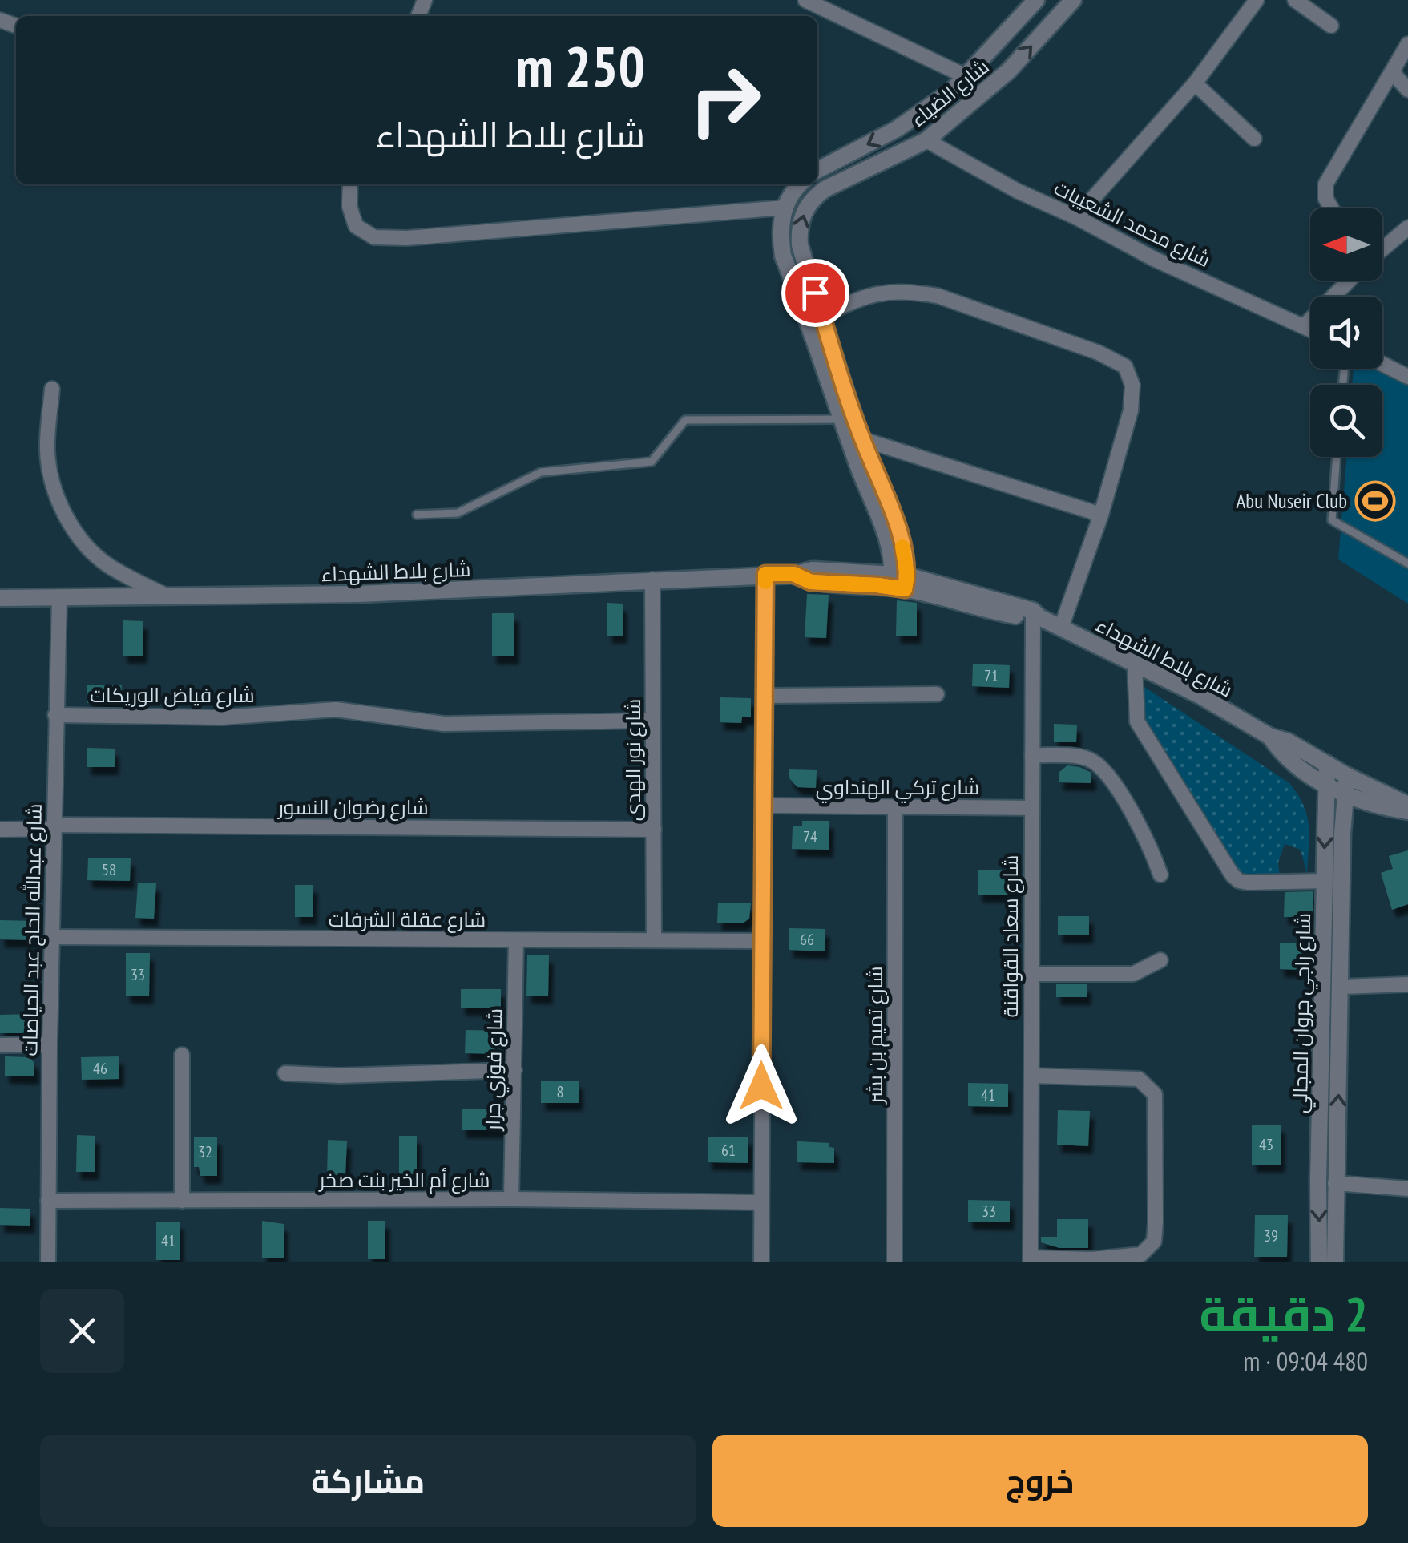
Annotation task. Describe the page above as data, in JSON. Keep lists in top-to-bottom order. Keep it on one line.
{"streets":{"street":["شارع الضياء","شارع محمد الشعيبات","شارع بلاط الشهداء","شارع فياض الوريكات","شارع نور الهدى","شارع تركي الهنداوي","شارع رضوان النسور","شارع عقلة الشرفات","شارع عبدالله الحاج عبد الحياصات","شارع سعاد القواقنة","شارع راجي جروان المجالي","شارع تميم بن بشر","شارع فوزي جرار","شارع أم الخير بنت صخر"]},"crossings":[["شارع الضياء","شارع محمد الشعيبات"],["شارع الضياء","شارع بلاط الشهداء"],["شارع بلاط الشهداء","شارع نور الهدى"],["شارع بلاط الشهداء","شارع عبدالله الحاج عبد الحياصات"],["شارع بلاط الشهداء","شارع سعاد القواقنة"],["شارع بلاط الشهداء","شارع راجي جروان المجالي"],["شارع فياض الوريكات","شارع نور الهدى"],["شارع فياض الوريكات","شارع عبدالله الحاج عبد الحياصات"],["شارع نور الهدى","شارع رضوان النسور"],["شارع نور الهدى","شارع عقلة الشرفات"],["شارع تركي الهنداوي","شارع سعاد القواقنة"],["شارع تركي الهنداوي","شارع تميم بن بشر"],["شارع رضوان النسور","شارع عبدالله الحاج عبد الحياصات"],["شارع عقلة الشرفات","شارع عبدالله الحاج عبد الحياصات"],["شارع عقلة الشرفات","شارع فوزي جرار"],["شارع عبدالله الحاج عبد الحياصات","شارع أم الخير بنت صخر"],["شارع فوزي جرار","شارع أم الخير بنت صخر"]],"places":{"sports":["Abu Nuseir Club"]},"house_numbers":["71","74","58","66","33","46","8","41","43","61","32","33","39","41"],"north":"left","page":{"turn":["250 m","شارع بلاط الشهداء"],"heading":["2 دقيقة","480 m · 09:04"],"buttons":["خروج","مشاركة"]}}
